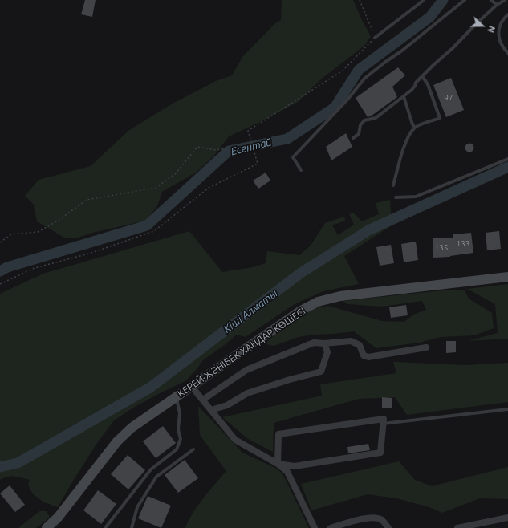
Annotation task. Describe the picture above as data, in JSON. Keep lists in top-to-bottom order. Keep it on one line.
{"streets":{"main road":["КЕРЕЙ-ЖӘНІБЕК ХАНДАР КӨШЕСІ"]},"water":["Есентай","Кіші Алматы"],"house_numbers":["97","133","135"],"north":"right"}
